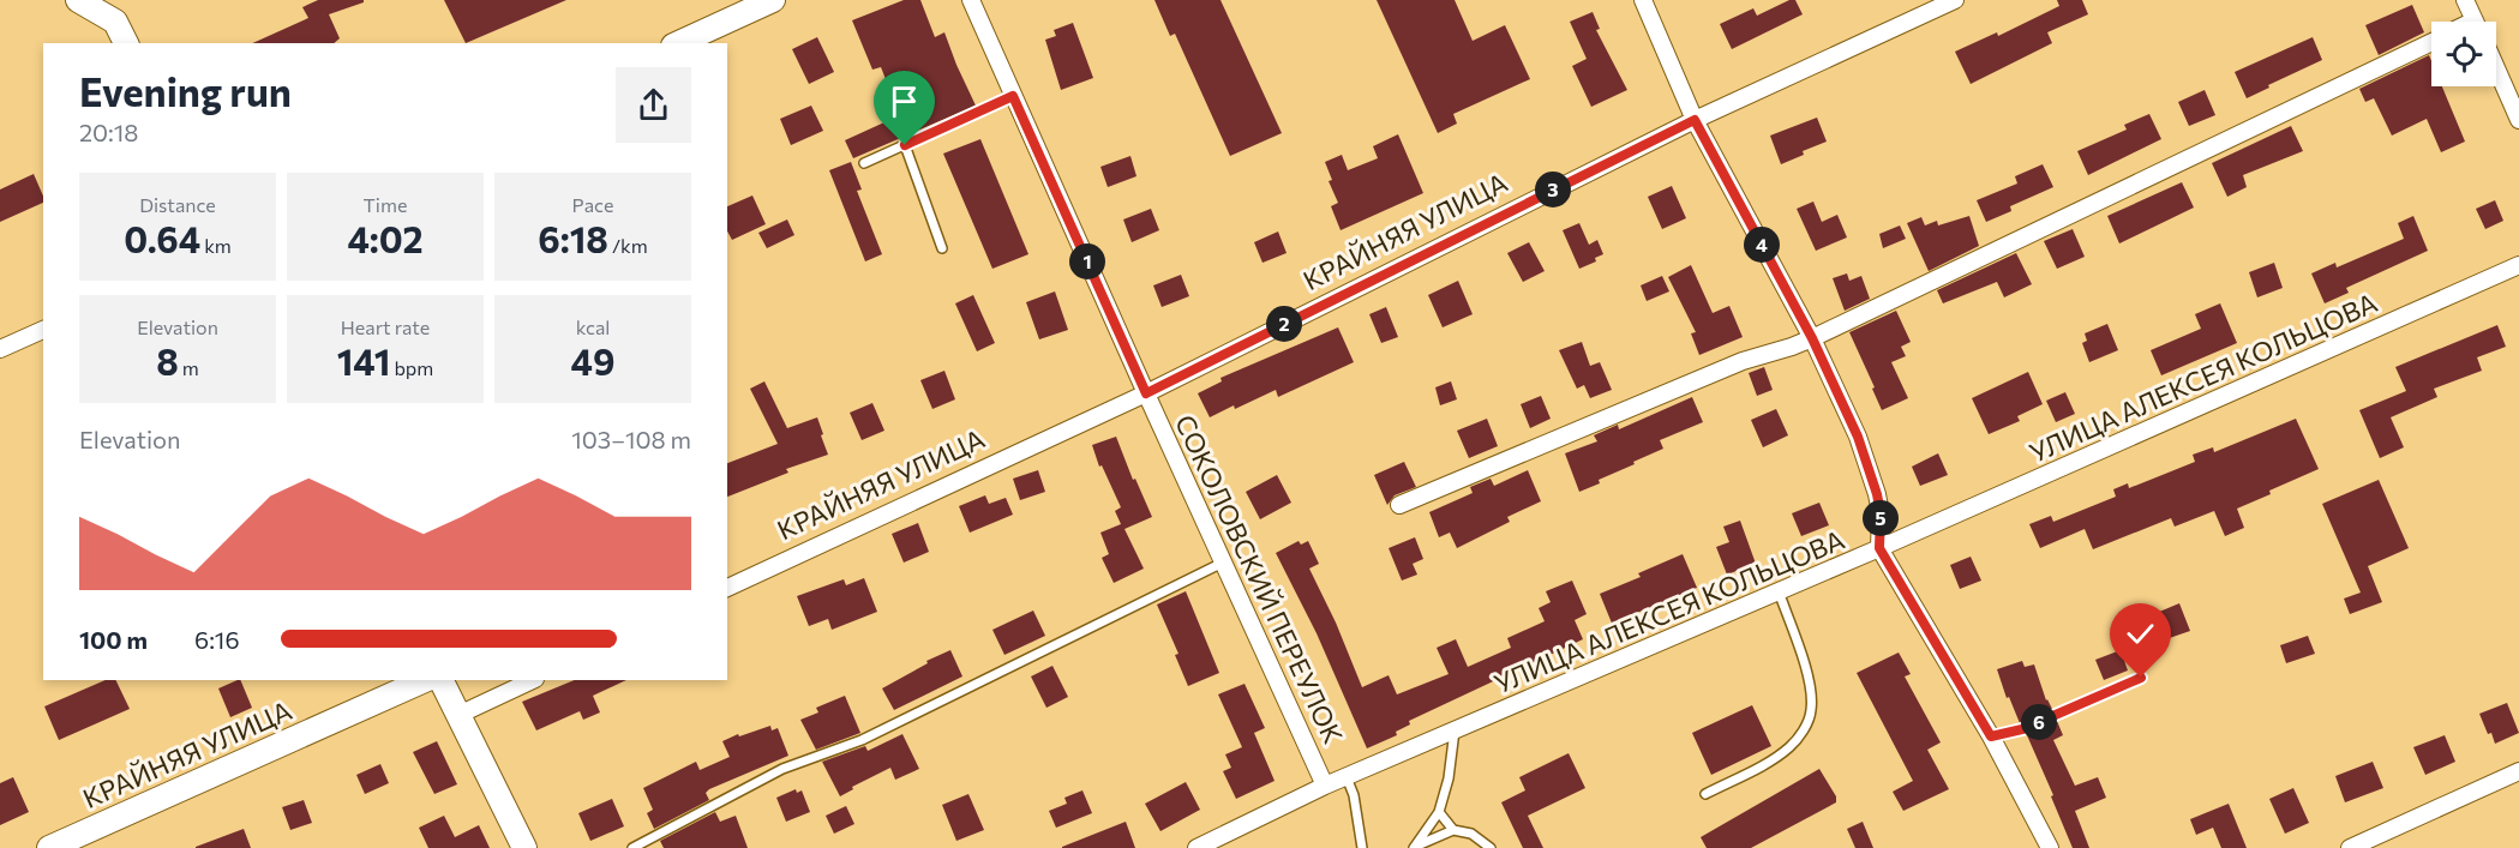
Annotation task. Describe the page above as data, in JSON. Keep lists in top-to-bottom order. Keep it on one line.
{"streets":{"main road":["КРАЙНЯЯ УЛИЦА"],"street":["УЛИЦА АЛЕКСЕЯ КОЛЬЦОВА","СОКОЛОВСКИЙ ПЕРЕУЛОК"]},"crossings":[["КРАЙНЯЯ УЛИЦА","СОКОЛОВСКИЙ ПЕРЕУЛОК"],["УЛИЦА АЛЕКСЕЯ КОЛЬЦОВА","СОКОЛОВСКИЙ ПЕРЕУЛОК"]],"page":{"heading":["Evening run","20:18"],"stats":[["Distance","0.64 km"],["Time","4:02"],["Pace","6:18 /km"],["Elevation","8 m"],["Heart rate","141 bpm"],["kcal","49"]],"pins":["3","4","1","2","5","6"],"chart":["Elevation","103–108 m"],"list":[{"name":"100 m","note":"6:16"}]}}
